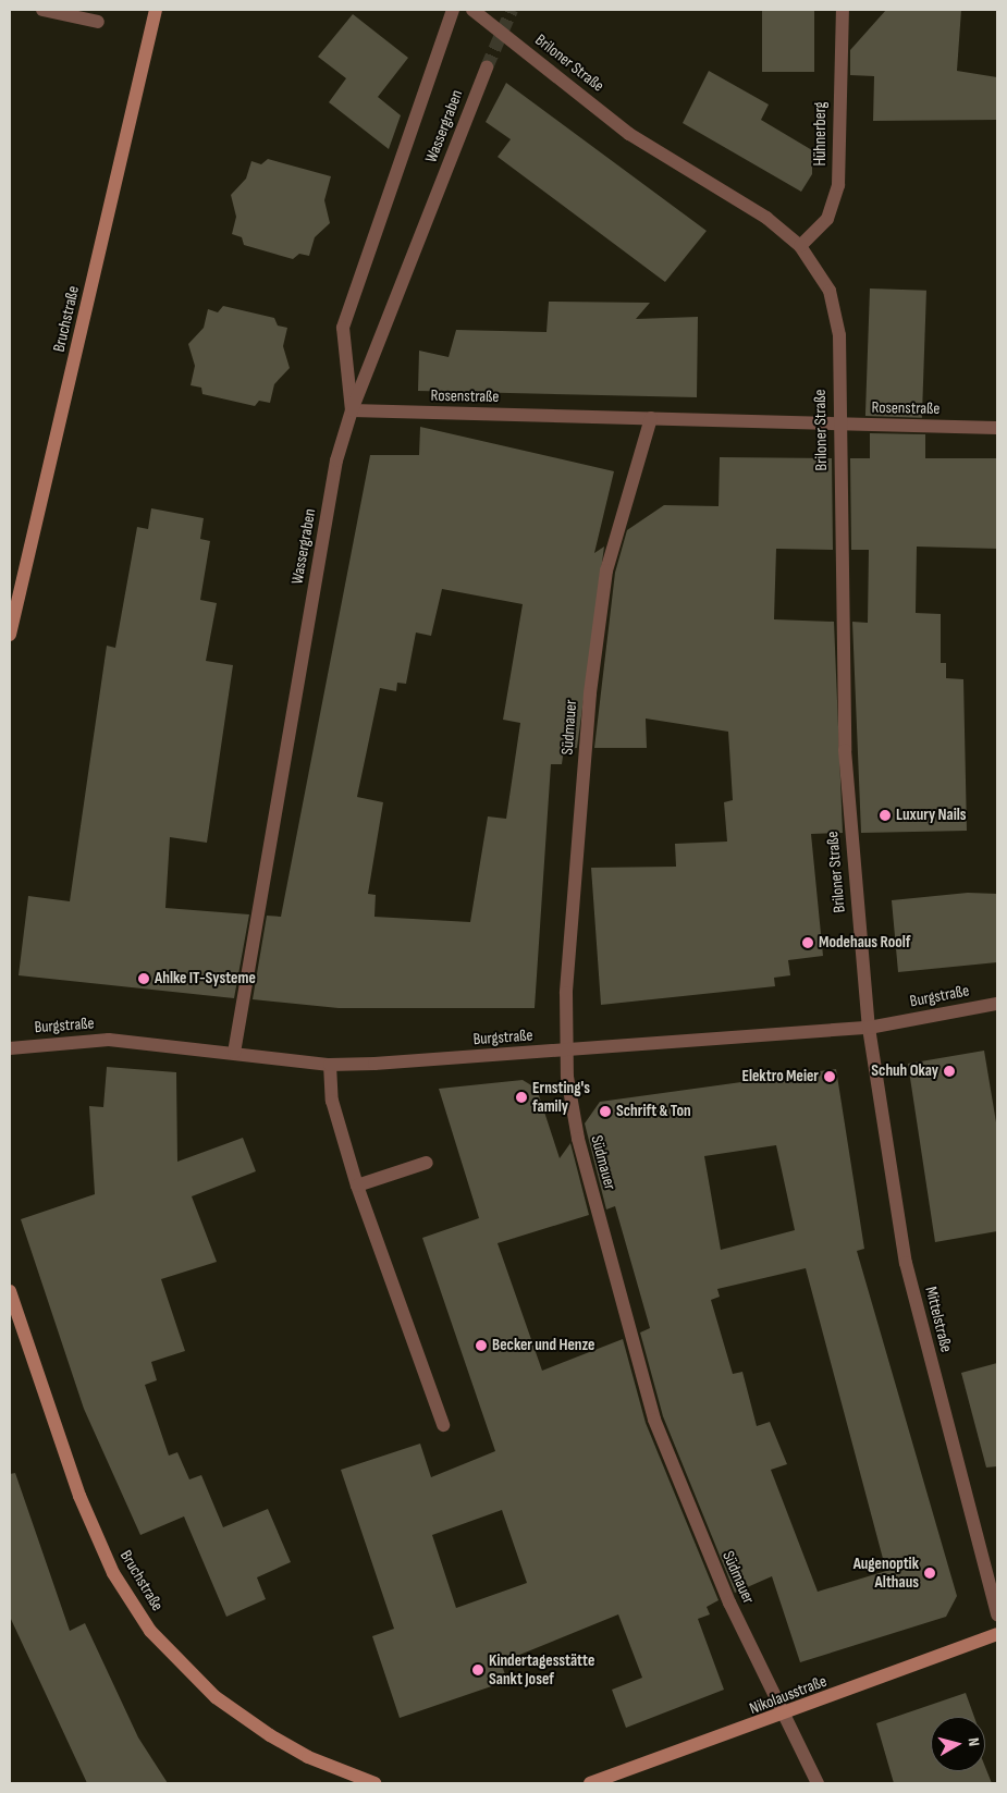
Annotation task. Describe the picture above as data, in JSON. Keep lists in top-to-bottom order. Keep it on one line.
{"streets":{"main road":["Bruchstraße","Nikolausstraße"],"street":["Briloner Straße","Wassergraben","Hühnerberg","Rosenstraße","Südmauer","Burgstraße","Mittelstraße"]},"crossings":[["Briloner Straße","Hühnerberg"],["Briloner Straße","Rosenstraße"],["Briloner Straße","Burgstraße"],["Briloner Straße","Mittelstraße"],["Wassergraben","Rosenstraße"],["Wassergraben","Burgstraße"],["Rosenstraße","Südmauer"],["Südmauer","Burgstraße"],["Südmauer","Nikolausstraße"],["Burgstraße","Mittelstraße"]],"places":["Luxury Nails","Modehaus Roolf","Ahlke IT-Systeme","Schuh Okay","Elektro Meier","Ernsting's family","Schrift & Ton","Becker und Henze","Augenoptik Althaus","Kindertagesstätte Sankt Josef"],"north":"right"}
